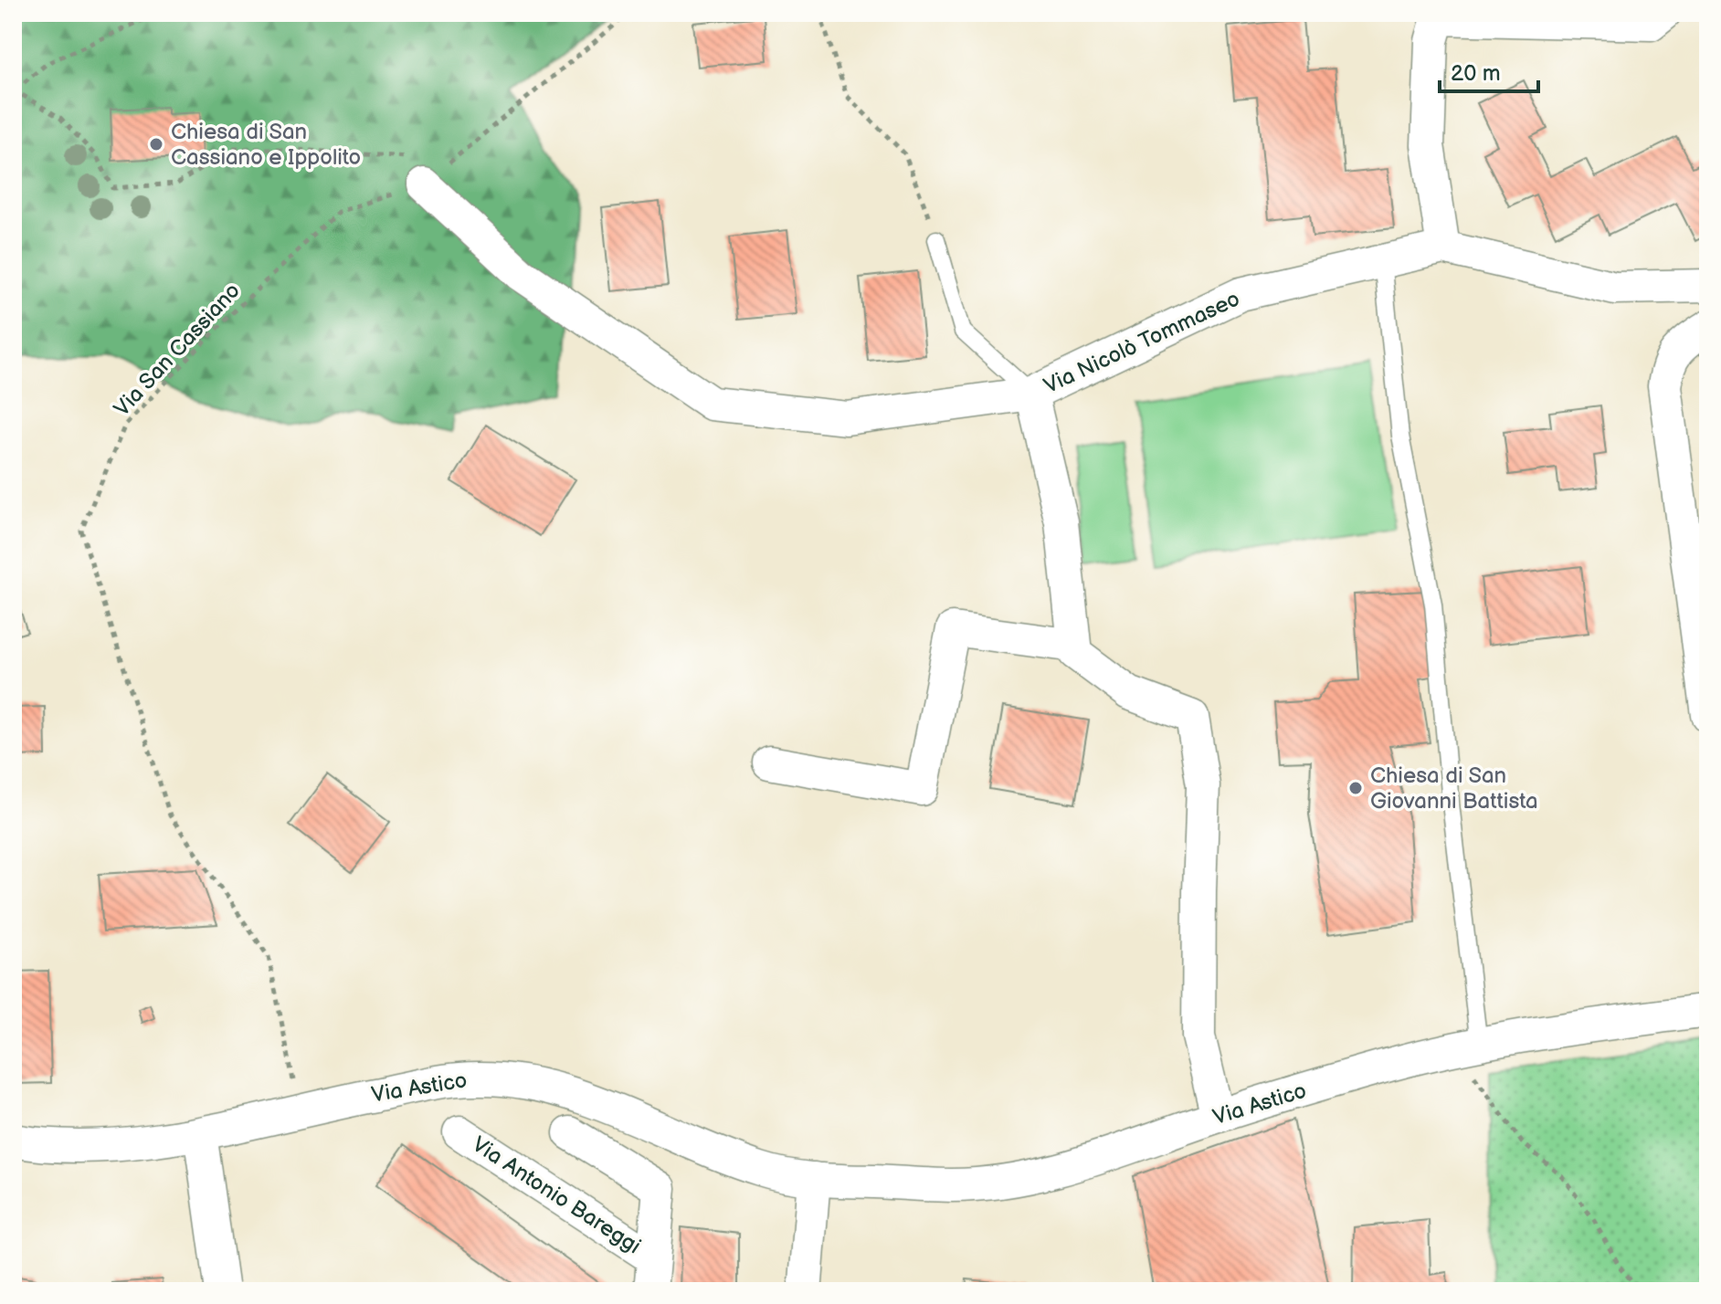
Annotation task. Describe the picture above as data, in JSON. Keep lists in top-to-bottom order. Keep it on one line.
{"streets":{"street":["Via Nicolò Tommaseo","Via Astico","Via Antonio Bareggi"],"path":["Via San Cassiano"]},"crossings":[["Via Nicolò Tommaseo","Via San Cassiano"],["Via San Cassiano","Via Astico"]],"places":["Chiesa di San Cassiano e Ippolito","Chiesa di San Giovanni Battista"],"scale_bar":"20 m"}
